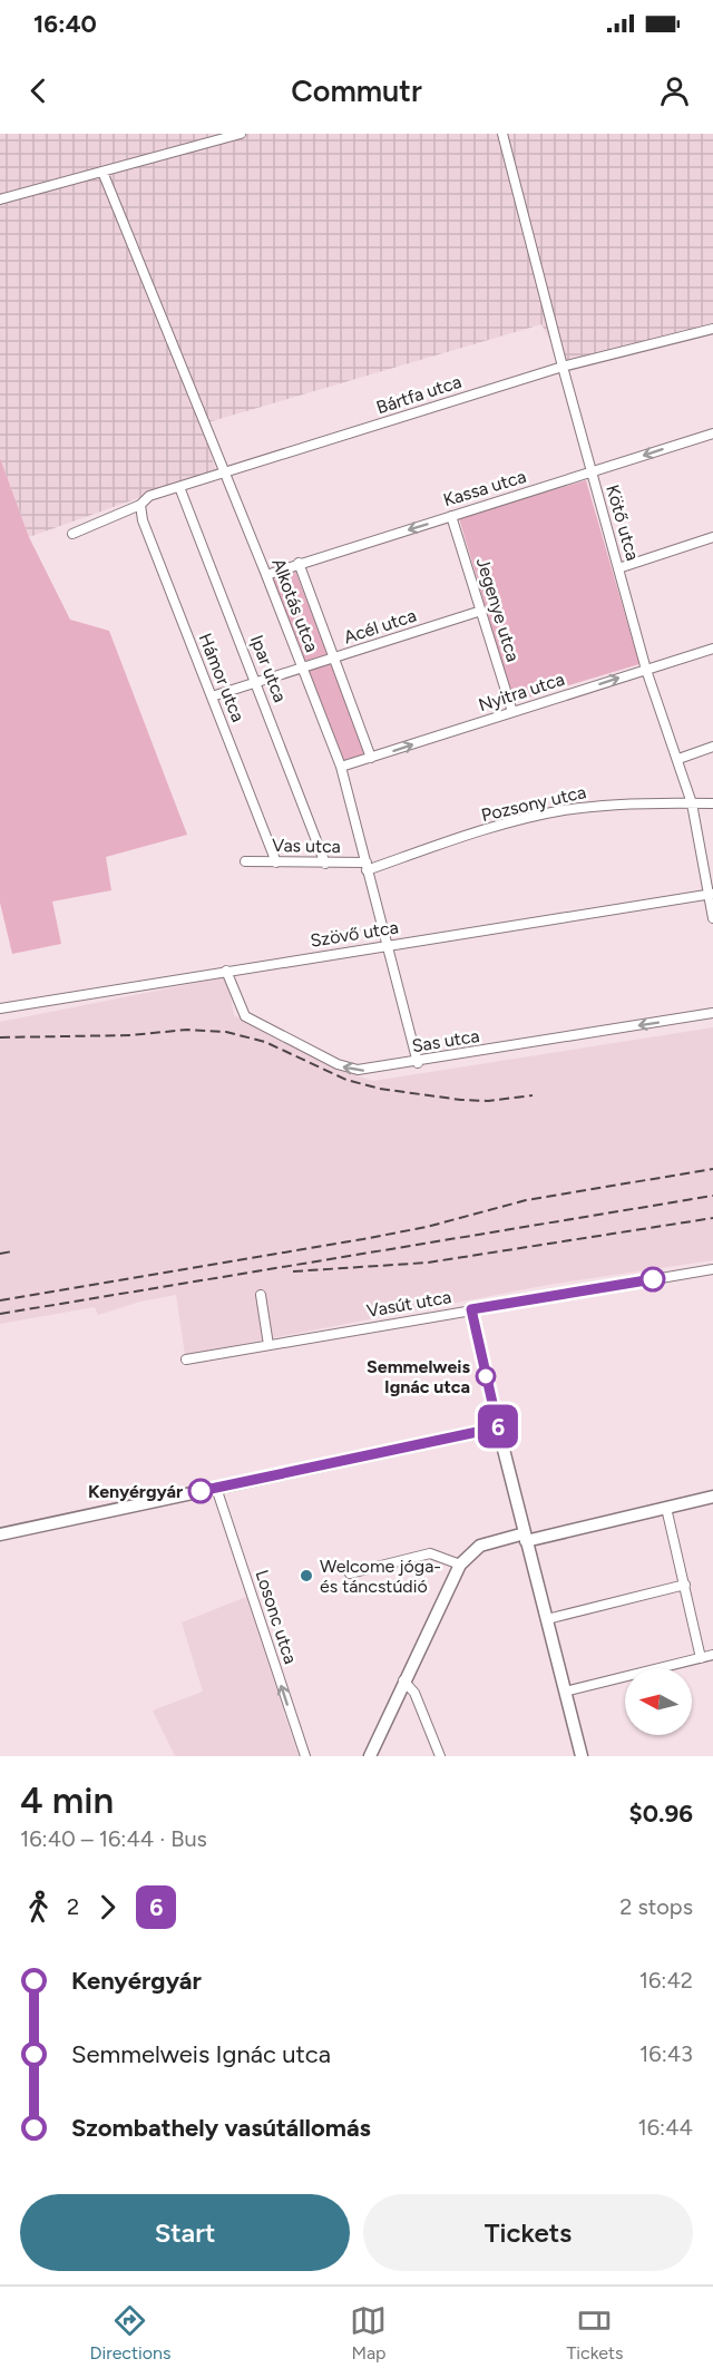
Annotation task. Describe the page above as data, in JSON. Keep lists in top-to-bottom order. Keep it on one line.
{"streets":{"street":["Bártfa utca","Kassa utca","Kötő utca","Alkotás utca","Jegenye utca","Acél utca","Ipar utca","Hámor utca","Nyitra utca","Pozsony utca","Vas utca","Szövő utca","Sas utca","Vasút utca","Losonc utca"]},"crossings":[["Bártfa utca","Kötő utca"],["Bártfa utca","Alkotás utca"],["Bártfa utca","Ipar utca"],["Bártfa utca","Hámor utca"],["Kassa utca","Kötő utca"],["Kassa utca","Alkotás utca"],["Kassa utca","Jegenye utca"],["Kötő utca","Nyitra utca"],["Kötő utca","Pozsony utca"],["Kötő utca","Szövő utca"],["Alkotás utca","Acél utca"],["Alkotás utca","Nyitra utca"],["Alkotás utca","Pozsony utca"],["Alkotás utca","Vas utca"],["Alkotás utca","Szövő utca"],["Alkotás utca","Sas utca"],["Jegenye utca","Acél utca"],["Jegenye utca","Nyitra utca"],["Acél utca","Ipar utca"],["Acél utca","Hámor utca"],["Ipar utca","Vas utca"],["Hámor utca","Vas utca"],["Pozsony utca","Vas utca"],["Szövő utca","Sas utca"]],"one_way":["Kassa utca","Nyitra utca","Sas utca","Losonc utca"],"places":["Semmelweis Ignác utca","Kenyérgyár","Welcome jóga- és táncstúdió"],"lines":["bus line 6"],"north":"left","page":{"status":"16:40","header":"Commutr","on_map":"6","heading":["4 min","16:40 – 16:44 · Bus","$0.96"],"legs":["2","6","2 stops"],"list":[{"name":"Kenyérgyár","value":"16:42"},{"name":"Semmelweis Ignác utca","value":"16:43"},{"name":"Szombathely vasútállomás","value":"16:44"}],"buttons":["Start","Tickets"],"tabs":["Directions","Map","Tickets"]}}
